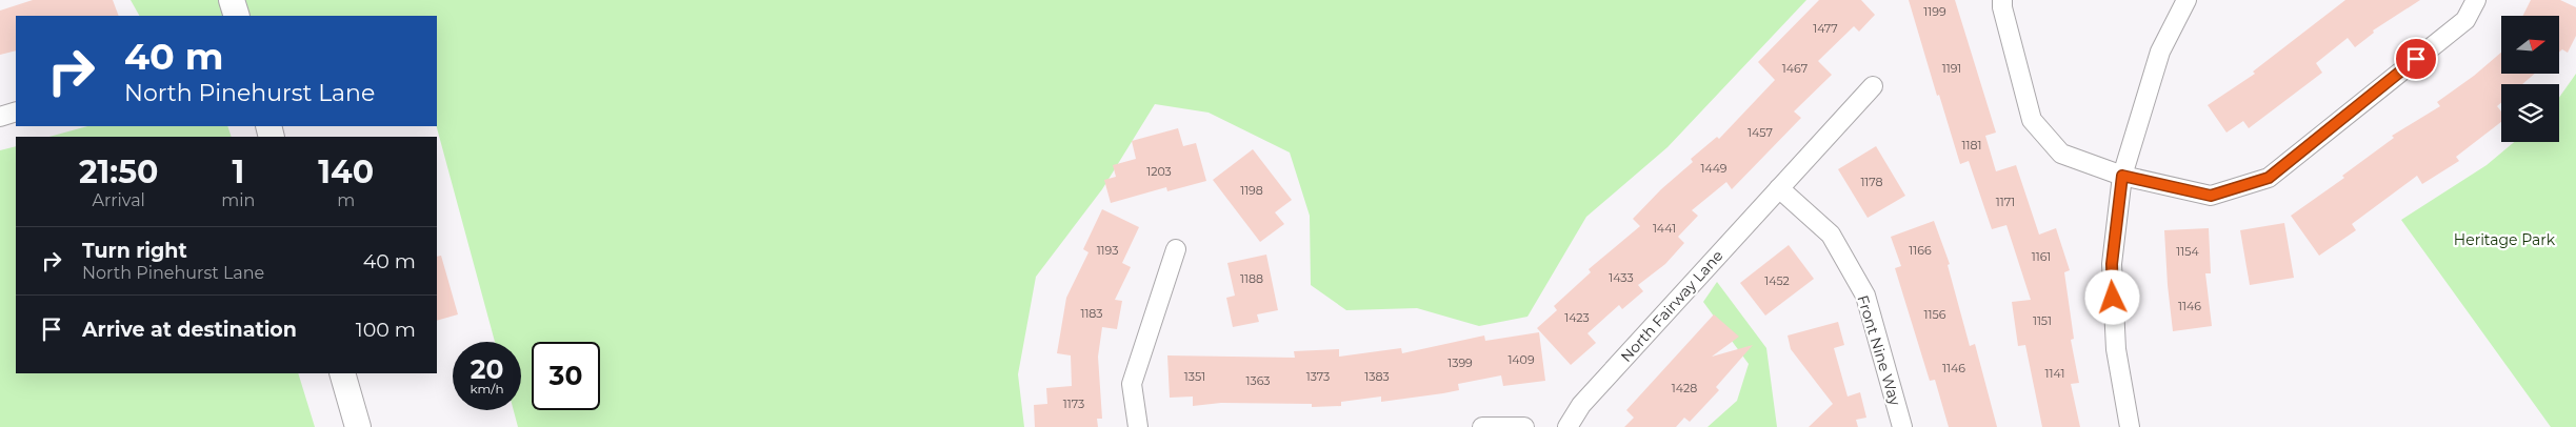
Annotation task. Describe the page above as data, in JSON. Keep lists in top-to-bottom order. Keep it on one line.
{"streets":{"street":["North Fairway Lane","Front Nine Way"]},"crossings":[["North Fairway Lane","Front Nine Way"]],"parks":["Heritage Park"],"house_numbers":["1199","1477","1467","1191","1457","1181","1449","1203","1178","1198","1171","1441","1193","1166","1154","1161","1433","1188","1452","1146","1183","1156","1423","1151","1409","1399","1146","1141","1351","1373","1383","1363","1428","1173"],"north":"right","page":{"turn":["40 m","North Pinehurst Lane"],"eta":["21:50","Arrival","1","min","140","m"],"list":[{"name":"Turn right","note":"North Pinehurst Lane","value":"40 m"},{"name":"Arrive at destination","value":"100 m"}],"speed":"20 km/h","limit":"30"}}
